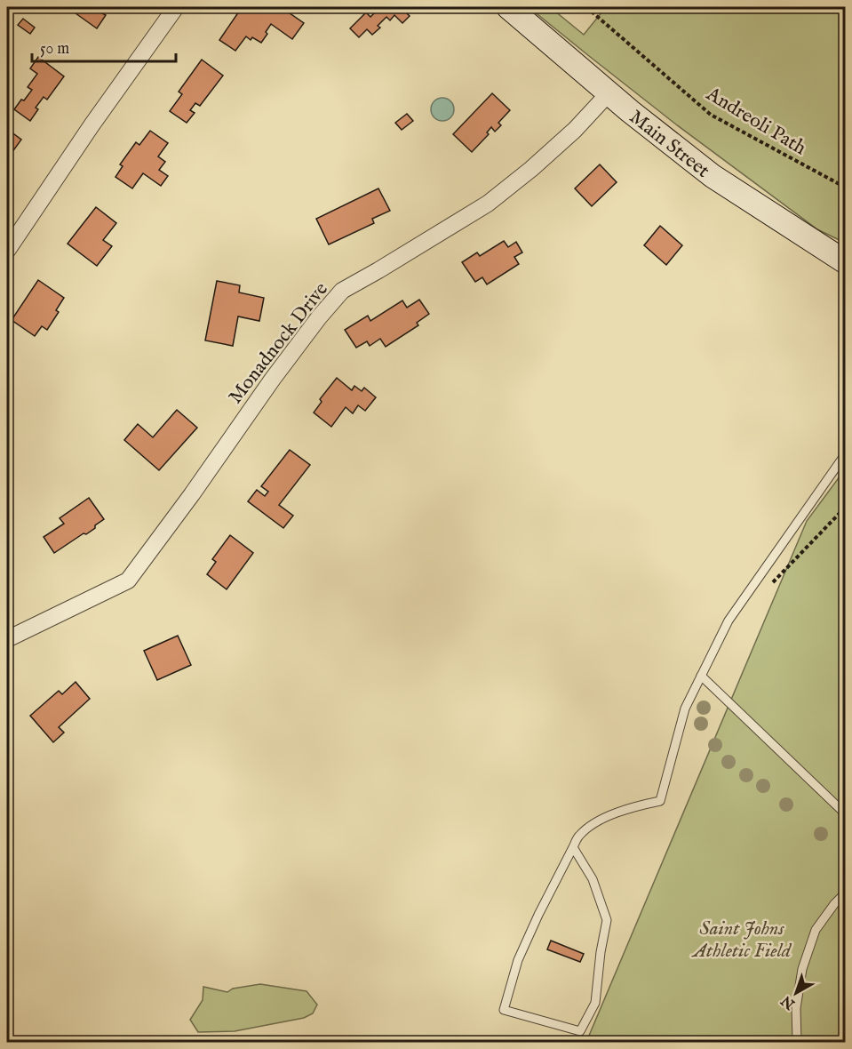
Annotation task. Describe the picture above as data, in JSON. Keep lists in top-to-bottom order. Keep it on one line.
{"streets":{"main road":["Main Street"],"street":["Monadnock Drive"],"path":["Andreoli Path"]},"crossings":[["Main Street","Monadnock Drive"]],"parks":["Saint Johns Athletic Field"],"scale_bar":"50 m","north":"bottom left"}
